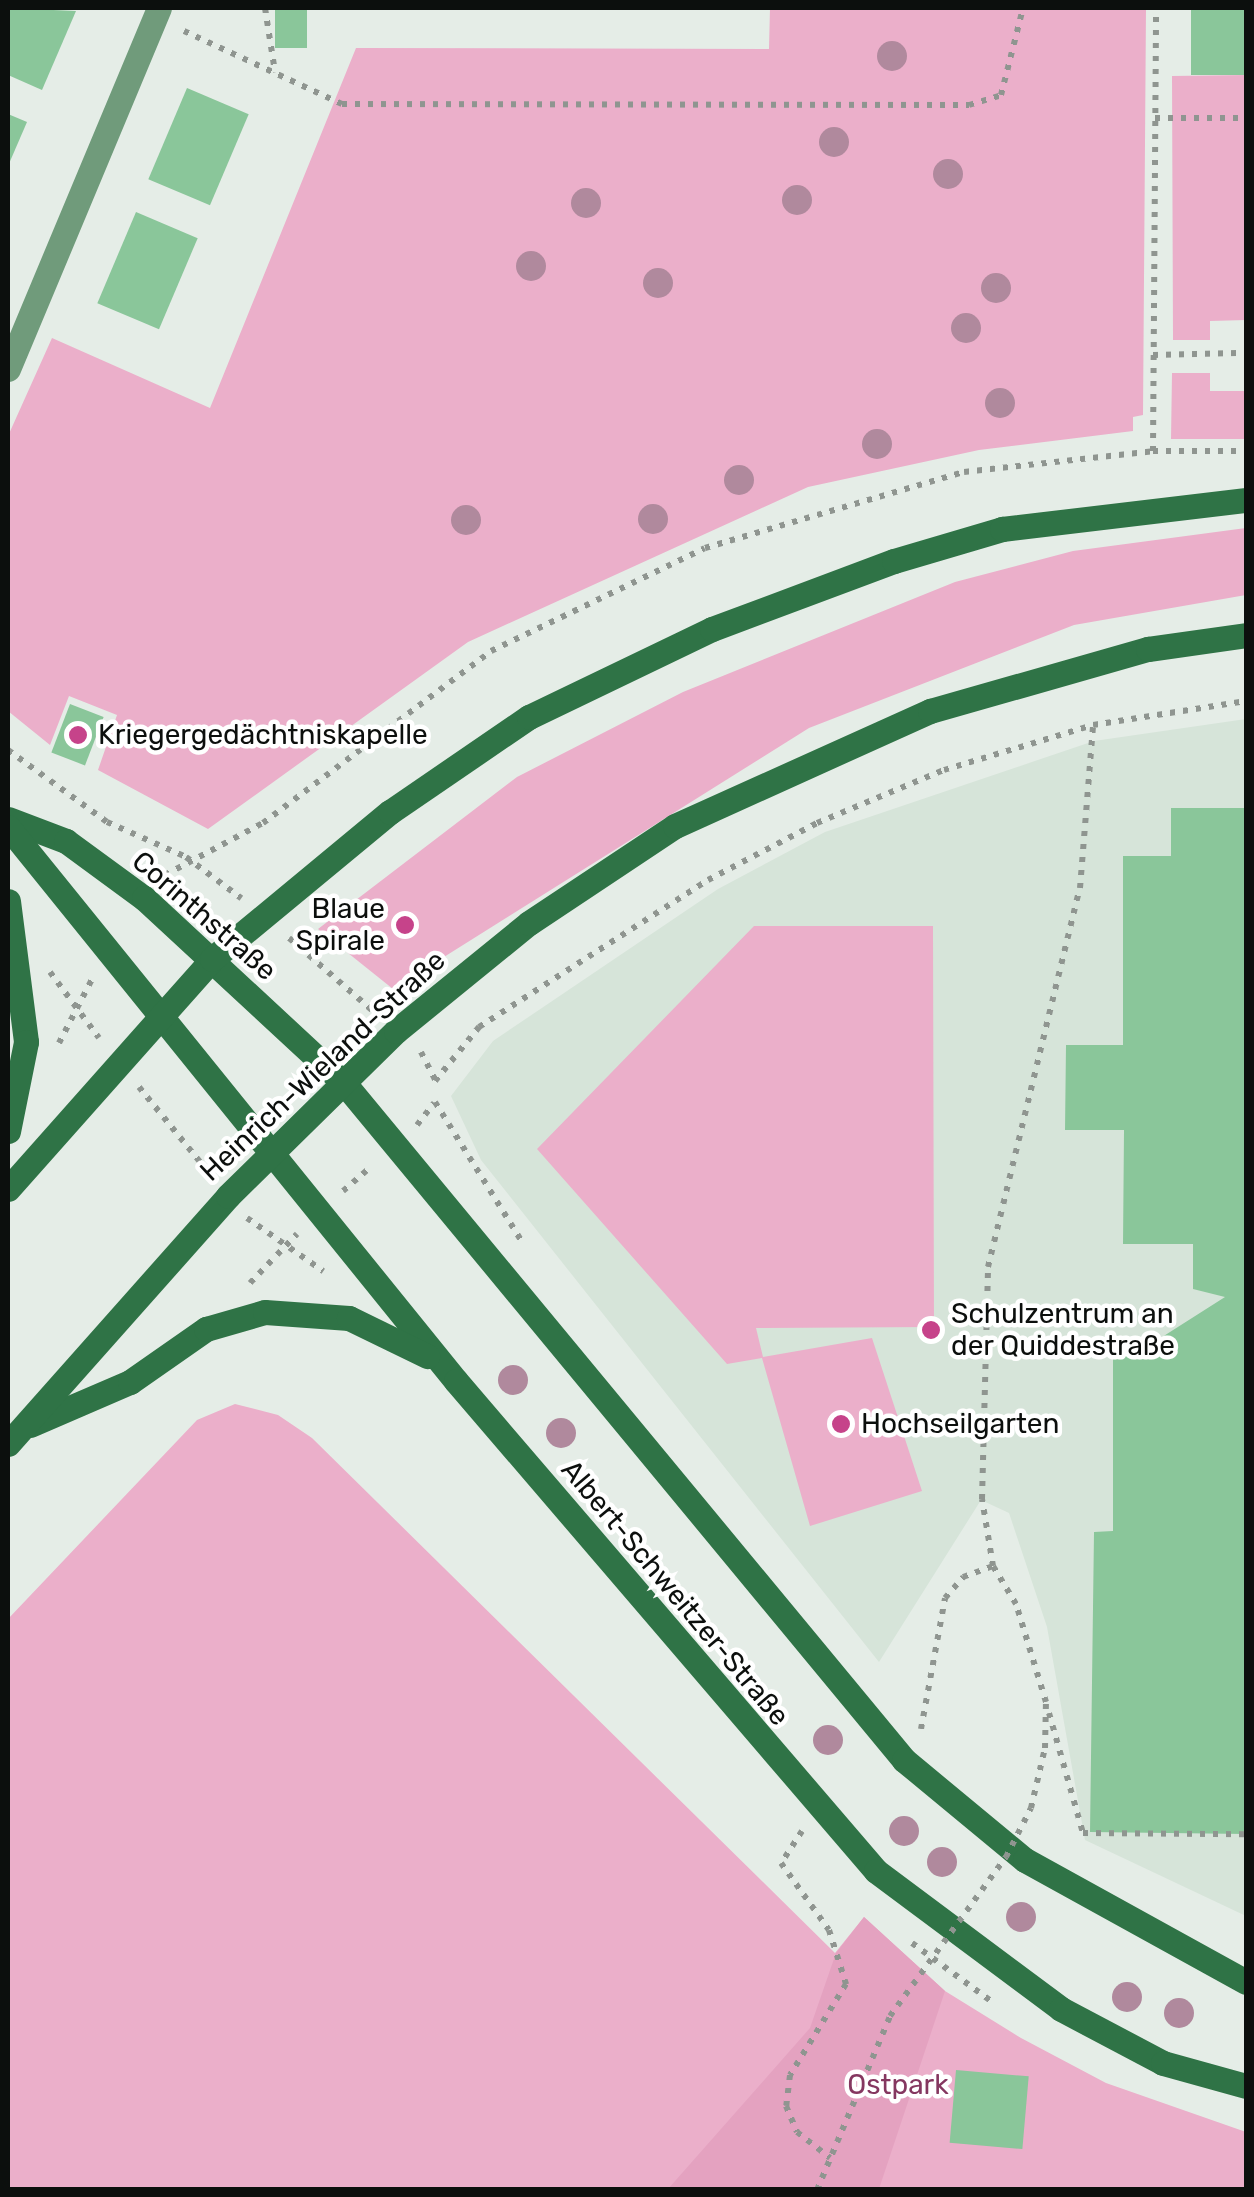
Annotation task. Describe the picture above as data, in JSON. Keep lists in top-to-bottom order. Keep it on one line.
{"streets":{"main road":["Corinthstraße","Heinrich-Wieland-Straße","Albert-Schweitzer-Straße"]},"crossings":[["Corinthstraße","Heinrich-Wieland-Straße"],["Corinthstraße","Albert-Schweitzer-Straße"],["Heinrich-Wieland-Straße","Albert-Schweitzer-Straße"]],"parks":["Ostpark"],"places":["Kriegergedächtniskapelle","Blaue Spirale","Schulzentrum an der Quiddestraße","Hochseilgarten"]}
